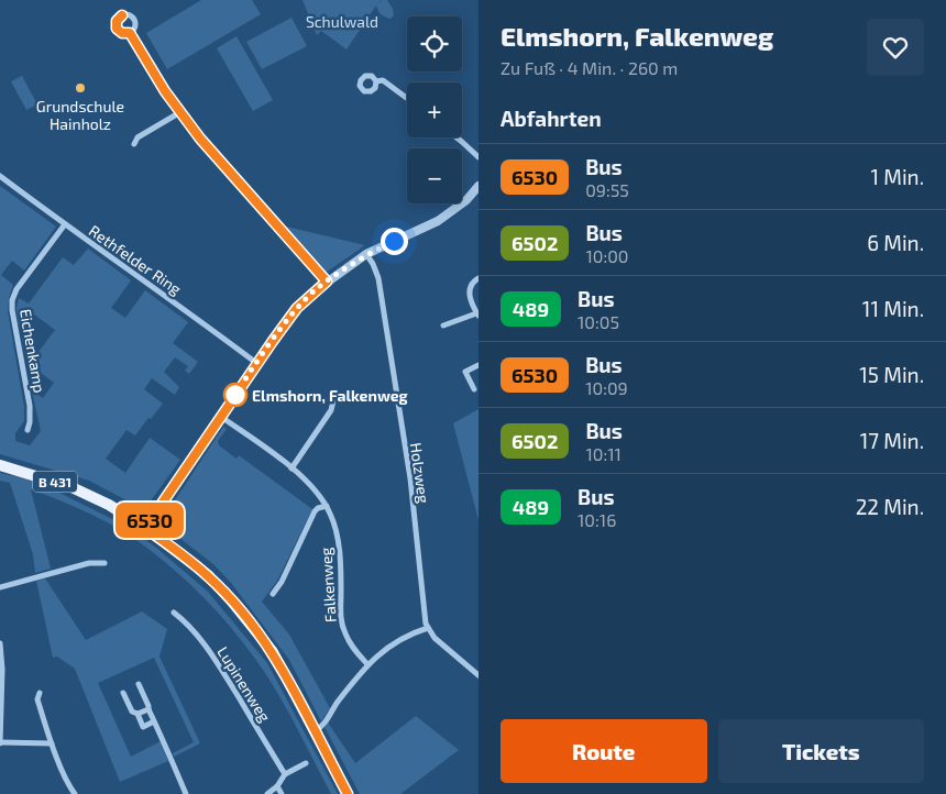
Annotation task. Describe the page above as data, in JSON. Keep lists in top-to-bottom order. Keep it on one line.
{"streets":{"main road":["B 431"],"street":["Rethfelder Ring","Eichenkamp","Holzweg","Falkenweg","Lupinenweg"]},"crossings":[["Rethfelder Ring","Eichenkamp"]],"parks":["Schulwald"],"places":["Grundschule Hainholz","Elmshorn, Falkenweg"],"lines":["bus line 6530"],"page":{"on_map":"6530","heading":[["Elmshorn, Falkenweg","Zu Fuß · 4 Min. · 260 m"],"Abfahrten"],"map_buttons":["+","−"],"list":[{"mark":"6530","name":"Bus","note":"09:55","value":"1 Min."},{"mark":"6502","name":"Bus","note":"10:00","value":"6 Min."},{"mark":"489","name":"Bus","note":"10:05","value":"11 Min."},{"mark":"6530","name":"Bus","note":"10:09","value":"15 Min."},{"mark":"6502","name":"Bus","note":"10:11","value":"17 Min."},{"mark":"489","name":"Bus","note":"10:16","value":"22 Min."}],"buttons":["Route","Tickets"]}}
